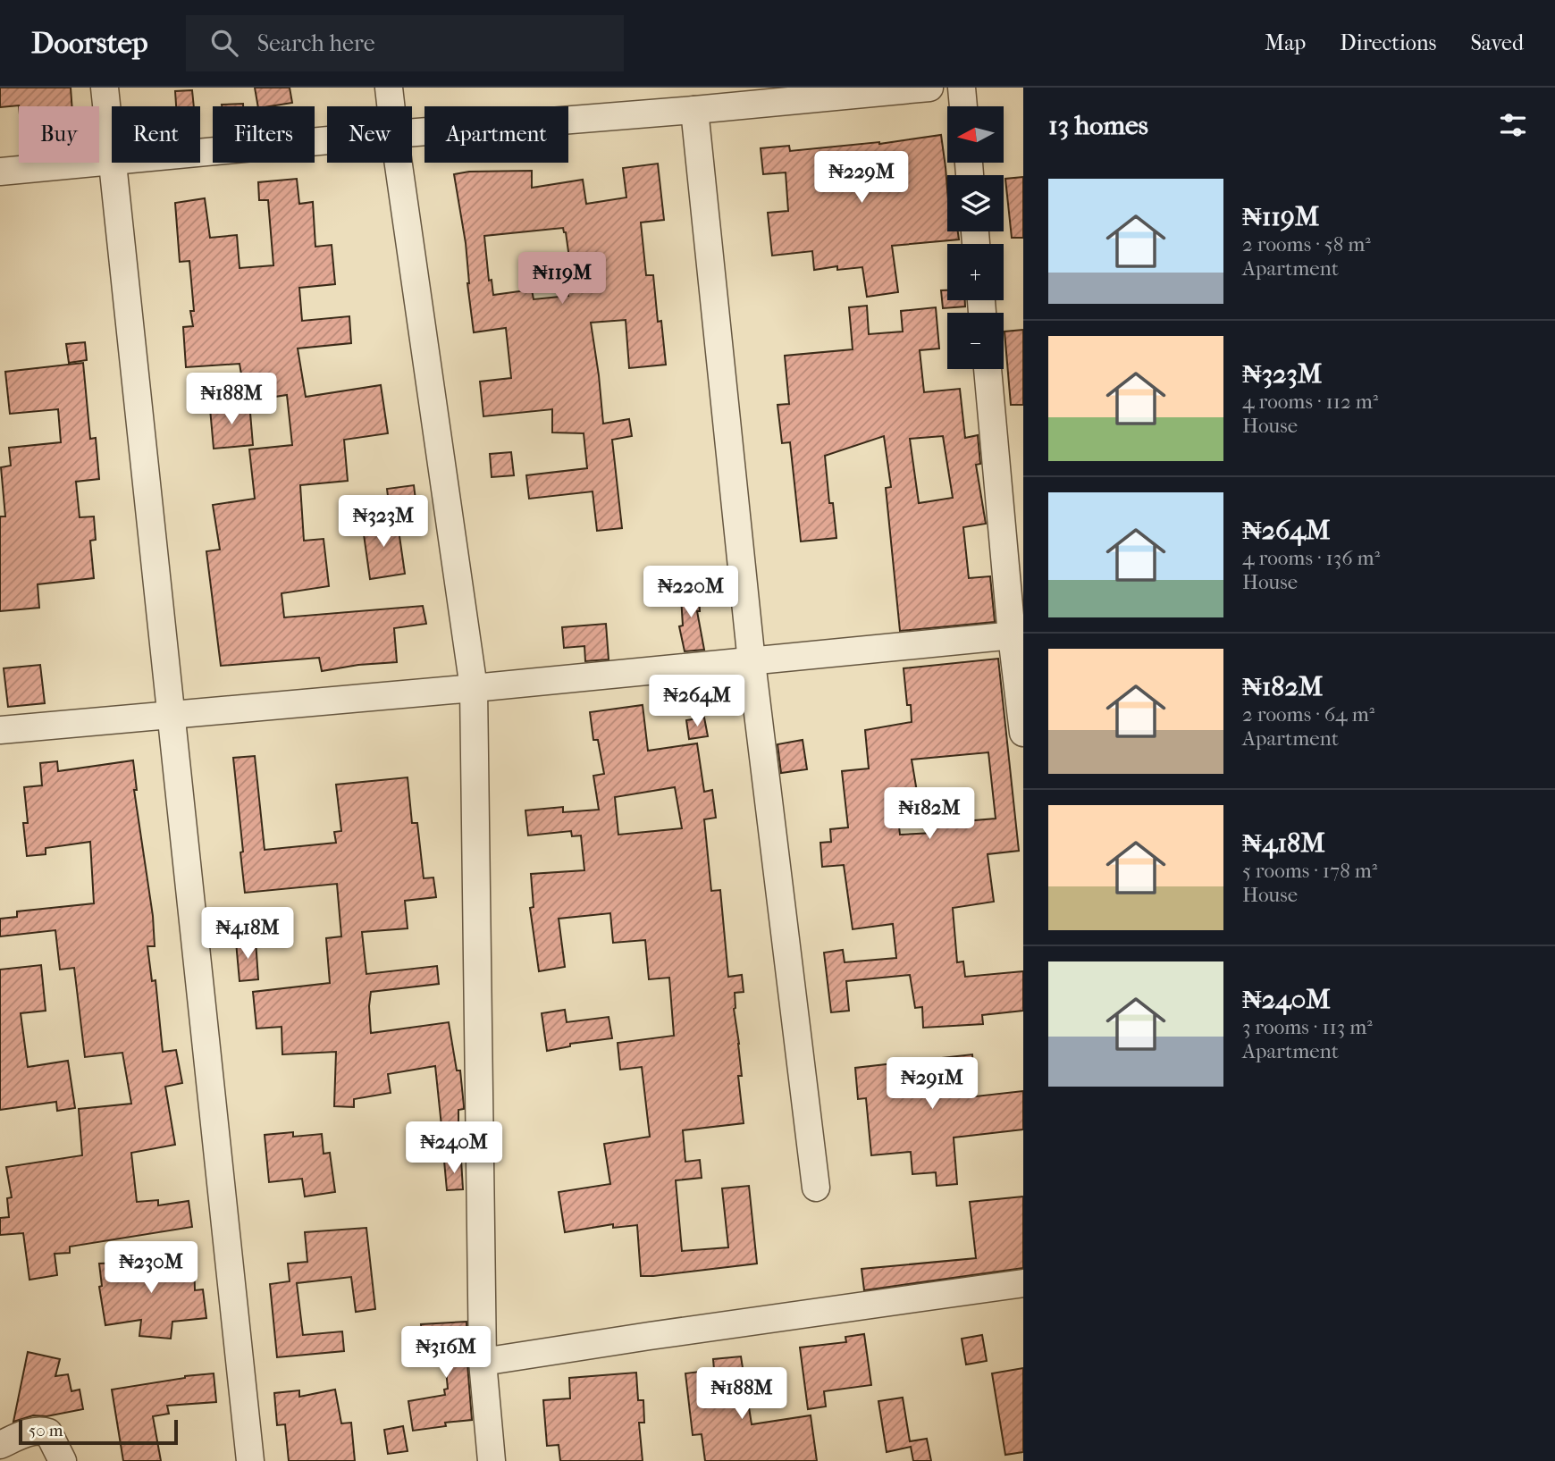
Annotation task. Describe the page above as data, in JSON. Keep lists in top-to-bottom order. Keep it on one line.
{"scale_bar":"50 m","north":"left","page":{"header":"Doorstep","search":"Search here","nav":["Map","Directions","Saved"],"heading":"13 homes","map_buttons":["+","−"],"chip":["Buy","Rent","Filters","New","Apartment"],"price":["₦229M","₦119M","₦188M","₦323M","₦220M","₦264M","₦182M","₦418M","₦291M","₦240M","₦230M","₦316M","₦188M"],"list":[{"name":"₦119M","note":"2 rooms · 58 m² · Apartment"},{"name":"₦323M","note":"4 rooms · 112 m² · House"},{"name":"₦264M","note":"4 rooms · 136 m² · House"},{"name":"₦182M","note":"2 rooms · 64 m² · Apartment"},{"name":"₦418M","note":"5 rooms · 178 m² · House"},{"name":"₦240M","note":"3 rooms · 113 m² · Apartment"}],"scale":"50 m"}}
